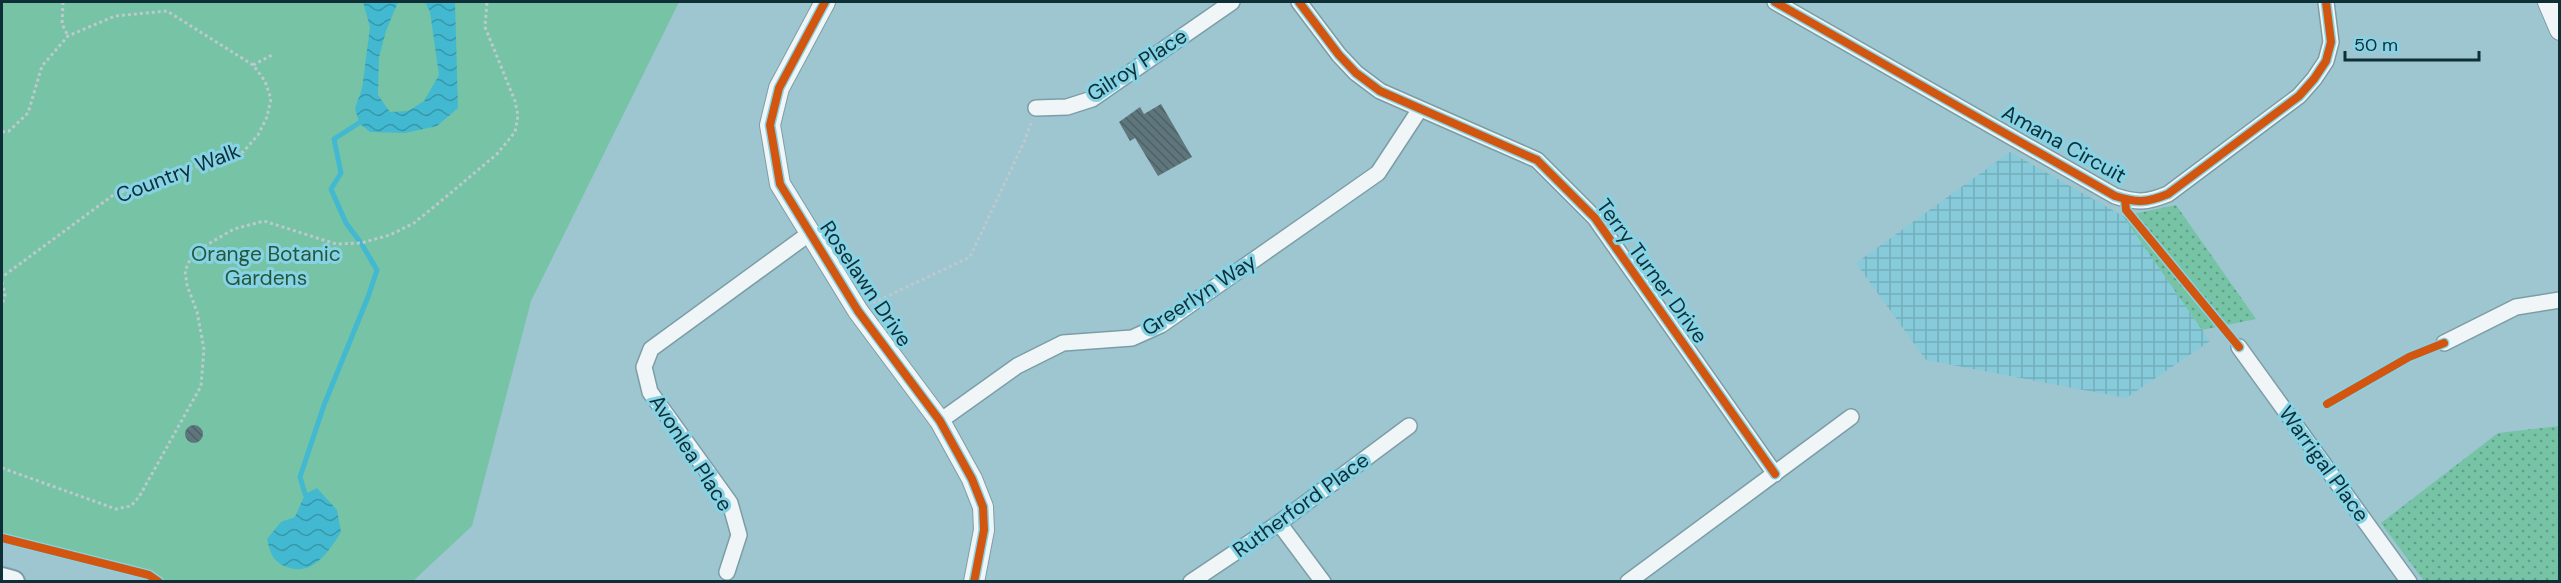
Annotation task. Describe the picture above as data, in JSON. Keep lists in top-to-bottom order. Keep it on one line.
{"streets":{"street":["Gilroy Place","Amana Circuit","Terry Turner Drive","Roselawn Drive","Greerlyn Way","Avonlea Place","Warrigal Place","Rutherford Place"],"path":["Country Walk"]},"crossings":[["Terry Turner Drive","Greerlyn Way"],["Roselawn Drive","Greerlyn Way"],["Roselawn Drive","Avonlea Place"]],"parks":["Orange Botanic Gardens"],"scale_bar":"50 m"}
